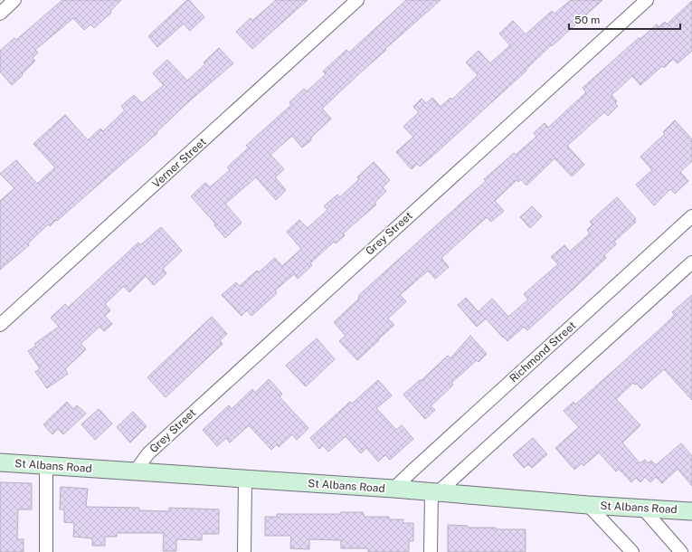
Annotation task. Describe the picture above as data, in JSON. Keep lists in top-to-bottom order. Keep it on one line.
{"streets":{"street":["Verner Street","Grey Street","Richmond Street","St Albans Road"]},"crossings":[["Grey Street","St Albans Road"],["Richmond Street","St Albans Road"]],"scale_bar":"50 m"}
